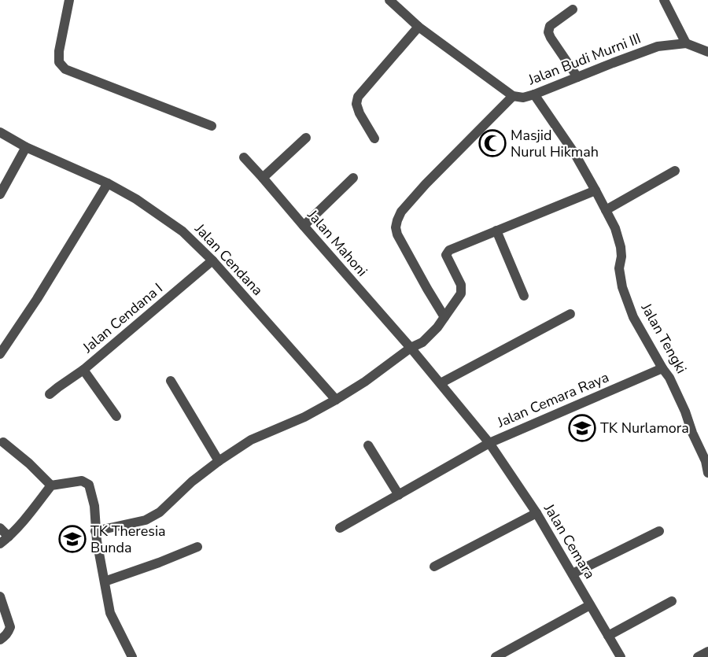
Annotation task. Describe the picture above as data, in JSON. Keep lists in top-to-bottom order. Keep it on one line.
{"streets":{"street":["Jalan Budi Murni III","Jalan Mahoni","Jalan Cendana","Jalan Cendana I","Jalan Tengki","Jalan Cemara Raya","Jalan Cemara"]},"crossings":[["Jalan Budi Murni III","Jalan Tengki"],["Jalan Mahoni","Jalan Cemara Raya"],["Jalan Cendana","Jalan Cendana I"],["Jalan Tengki","Jalan Cemara Raya"],["Jalan Cemara Raya","Jalan Cemara"]],"places":{"mosque":["Masjid Nurul Hikmah"],"school or university":["TK Nurlamora","TK Theresia Bunda"]}}
